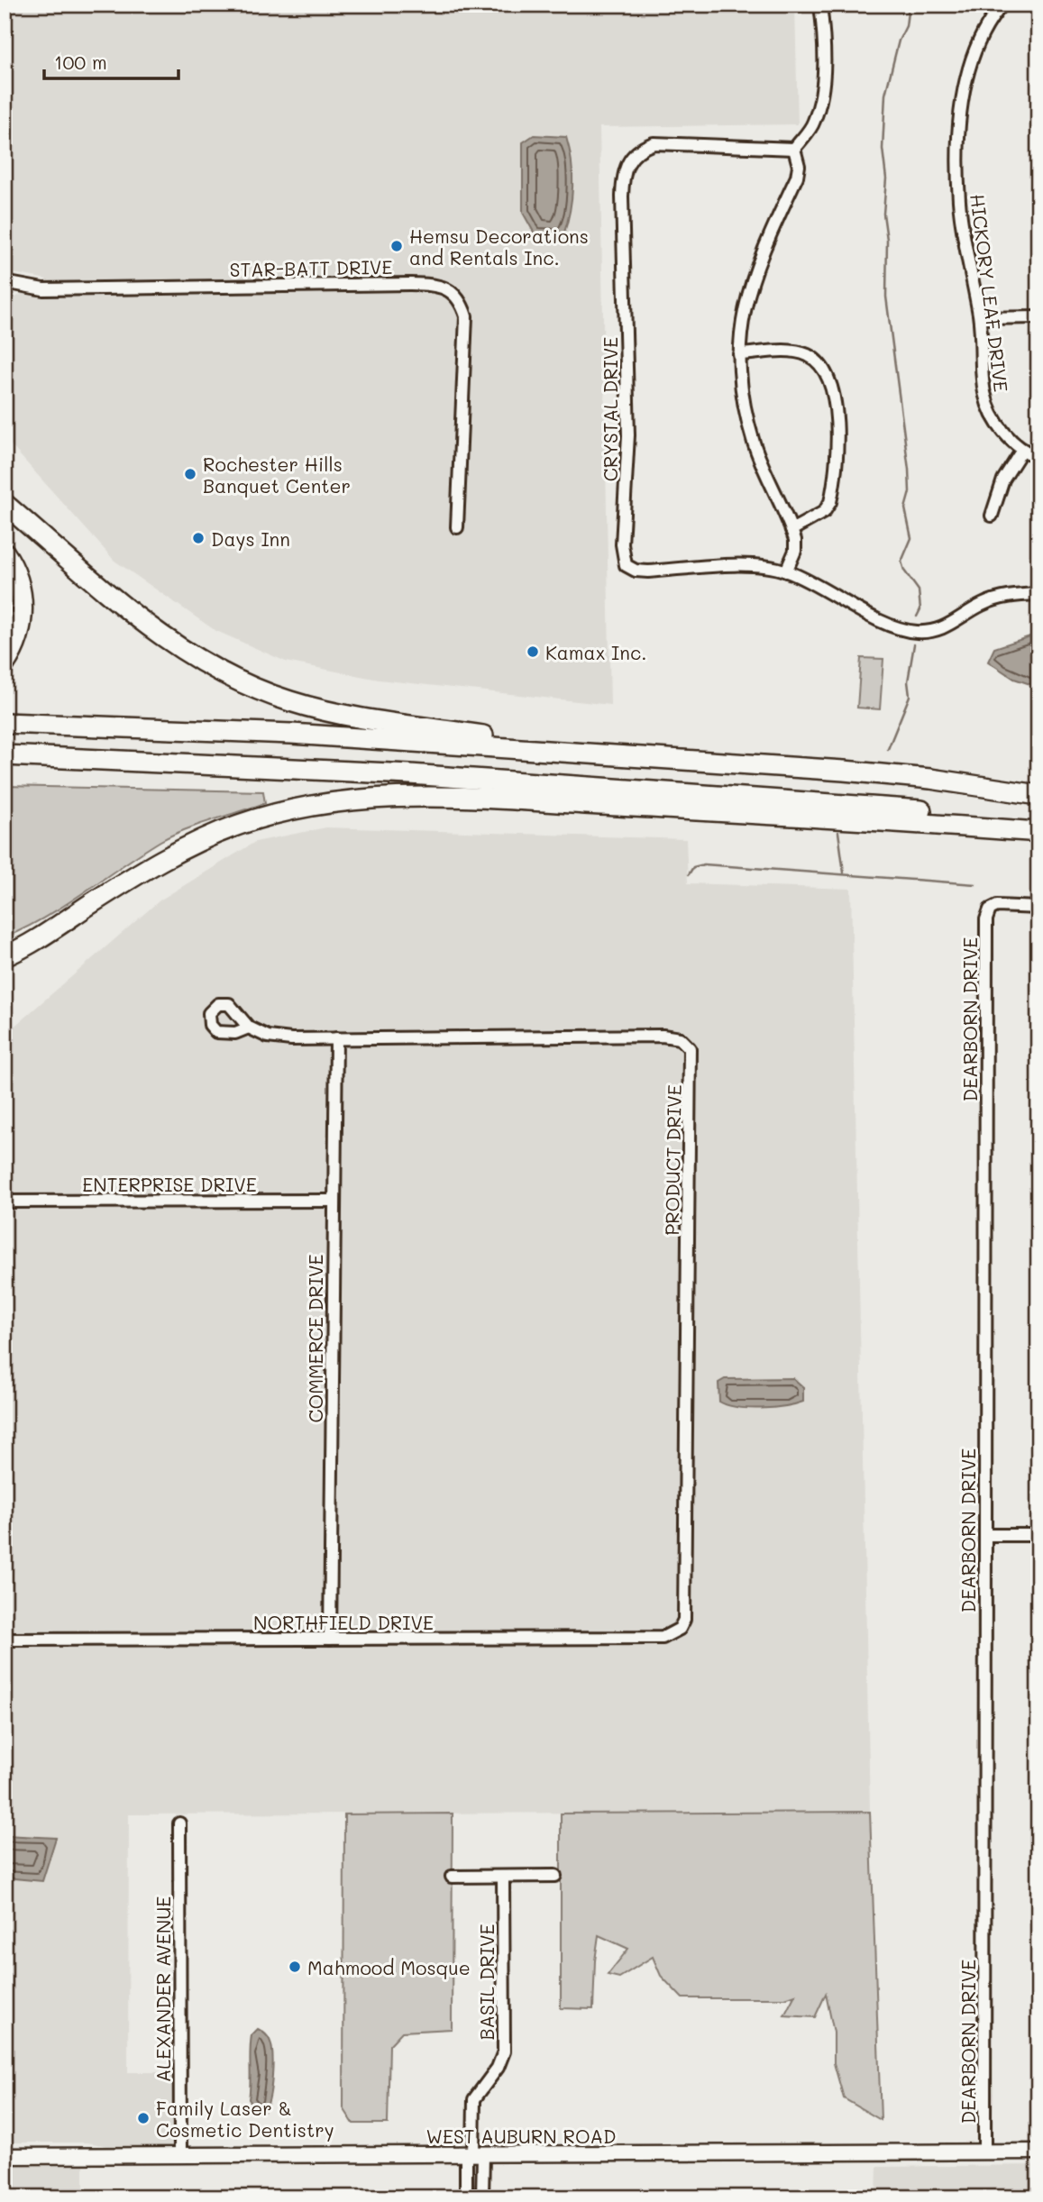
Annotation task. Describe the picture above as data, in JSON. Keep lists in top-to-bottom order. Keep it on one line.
{"streets":{"main road":["WEST AUBURN ROAD"],"street":["STAR-BATT DRIVE","HICKORY LEAF DRIVE","CRYSTAL DRIVE","DEARBORN DRIVE","PRODUCT DRIVE","ENTERPRISE DRIVE","COMMERCE DRIVE","NORTHFIELD DRIVE","BASIL DRIVE","ALEXANDER AVENUE"]},"crossings":[["DEARBORN DRIVE","WEST AUBURN ROAD"],["PRODUCT DRIVE","COMMERCE DRIVE"],["PRODUCT DRIVE","NORTHFIELD DRIVE"],["ENTERPRISE DRIVE","COMMERCE DRIVE"],["COMMERCE DRIVE","NORTHFIELD DRIVE"],["BASIL DRIVE","WEST AUBURN ROAD"],["ALEXANDER AVENUE","WEST AUBURN ROAD"]],"places":["Hemsu Decorations and Rentals Inc.","Rochester Hills Banquet Center","Days Inn","Kamax Inc.","Mahmood Mosque","Family Laser & Cosmetic Dentistry"],"scale_bar":"100 m"}
